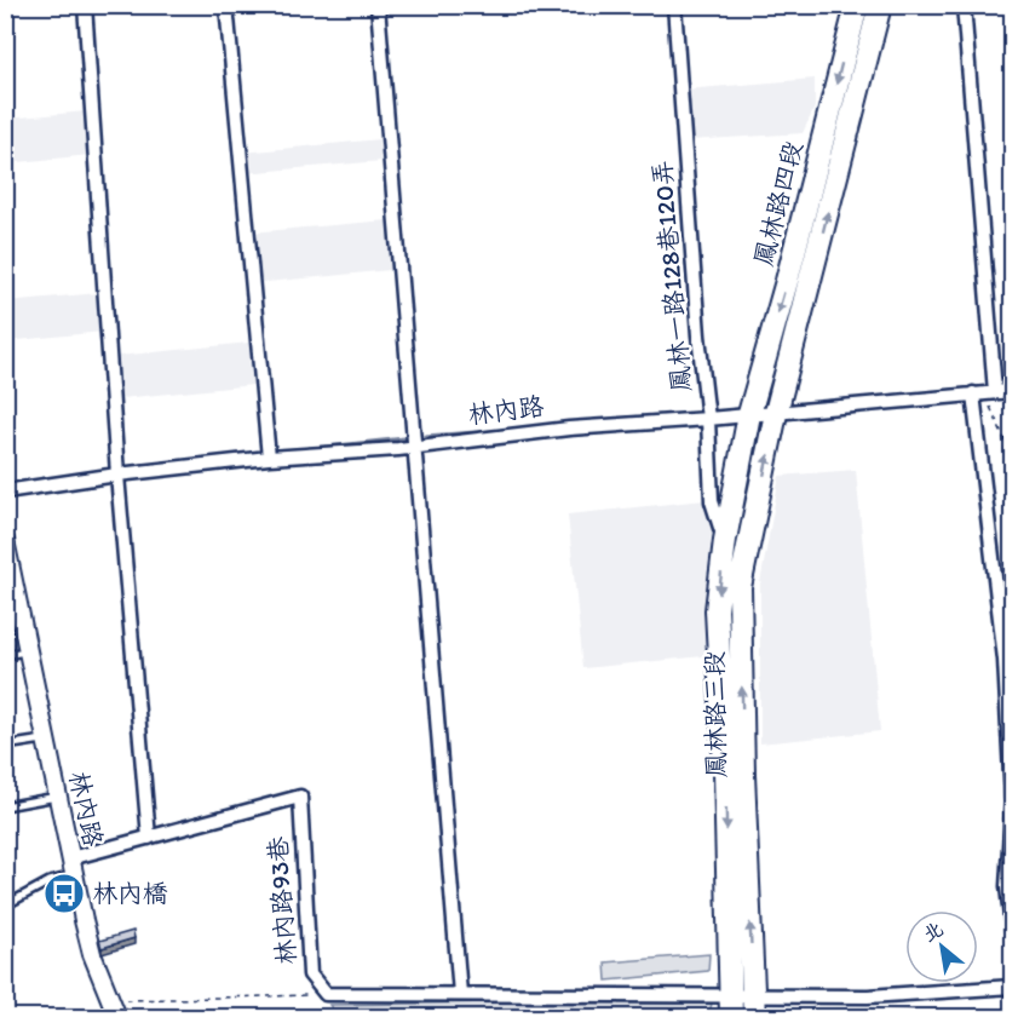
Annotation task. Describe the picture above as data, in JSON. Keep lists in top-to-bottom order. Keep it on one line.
{"streets":{"main road":["鳳林路四段","鳳林路三段"],"street":["鳳林一路128巷120弄","林內路","林內路93巷"]},"crossings":[["鳳林路四段","林內路"],["鳳林路四段","鳳林路三段"],["鳳林一路128巷120弄","林內路"],["鳳林一路128巷120弄","鳳林路三段"],["林內路","鳳林路三段"]],"places":{"bus stop":["林內橋"]},"north":"top left"}
